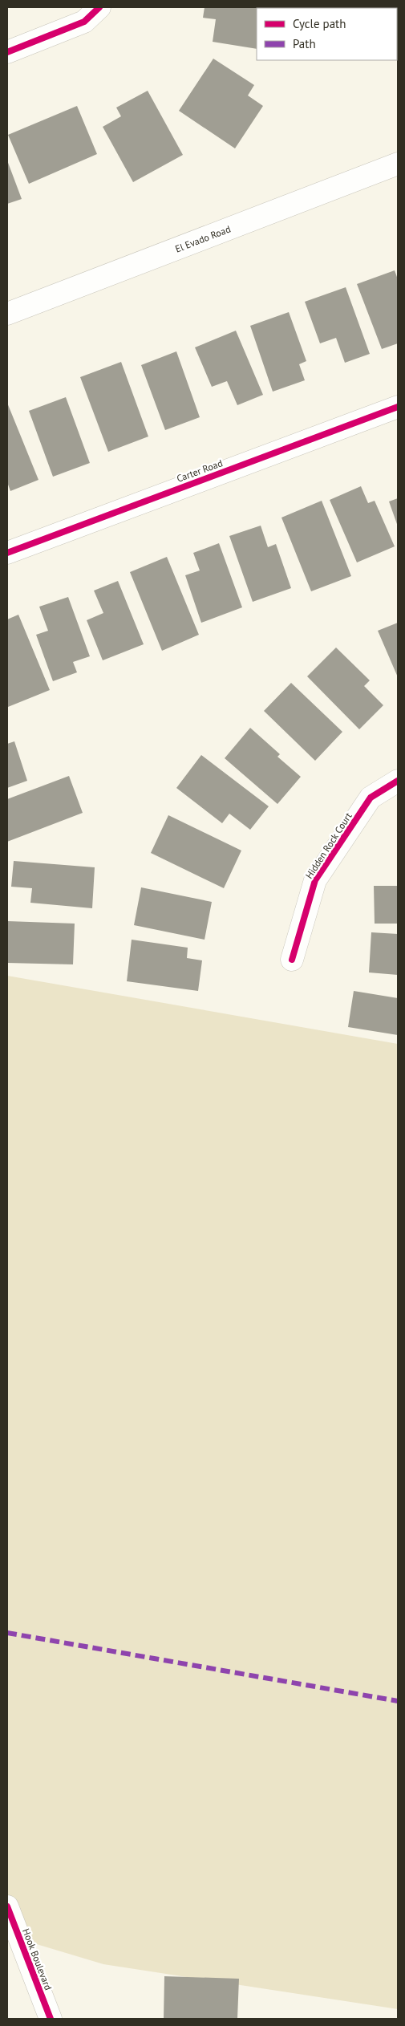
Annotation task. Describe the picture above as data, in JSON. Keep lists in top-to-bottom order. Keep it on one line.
{"streets":{"street":["El Evado Road","Carter Road","Hidden Rock Court","Hook Boulevard"]},"legend":["Cycle path","Path"]}
